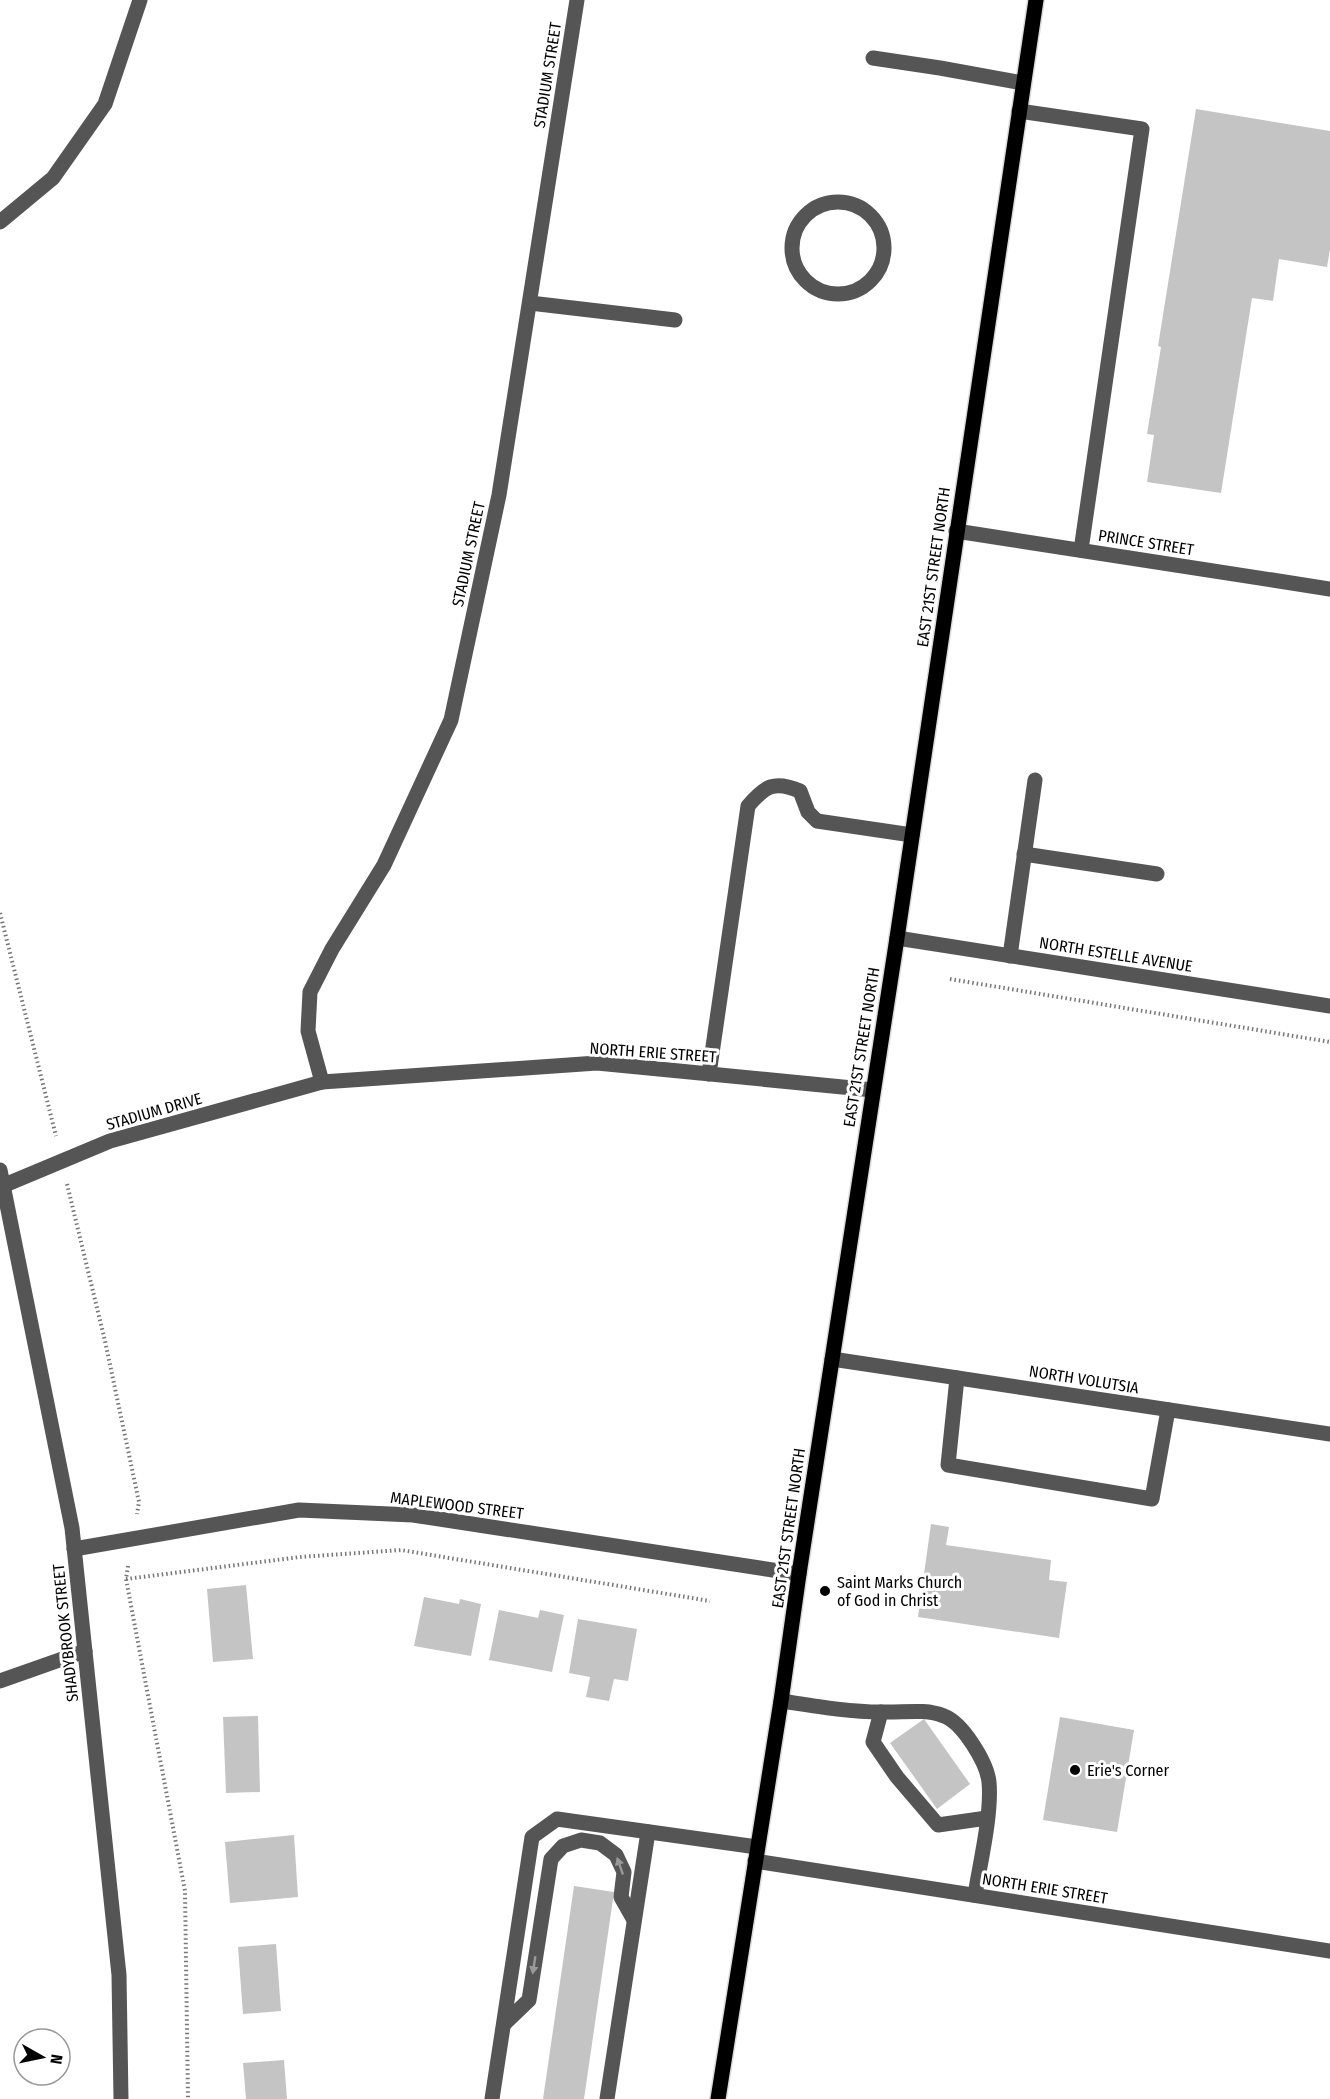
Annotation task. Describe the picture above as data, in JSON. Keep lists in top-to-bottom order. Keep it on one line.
{"streets":{"main road":["EAST 21ST STREET NORTH"],"street":["STADIUM STREET","PRINCE STREET","NORTH ESTELLE AVENUE","NORTH ERIE STREET","STADIUM DRIVE","NORTH VOLUTSIA","MAPLEWOOD STREET","SHADYBROOK STREET"]},"crossings":[["STADIUM STREET","NORTH ERIE STREET"],["STADIUM STREET","STADIUM DRIVE"],["PRINCE STREET","EAST 21ST STREET NORTH"],["EAST 21ST STREET NORTH","NORTH ESTELLE AVENUE"],["EAST 21ST STREET NORTH","NORTH ERIE STREET"],["EAST 21ST STREET NORTH","NORTH VOLUTSIA"],["EAST 21ST STREET NORTH","MAPLEWOOD STREET"],["NORTH ERIE STREET","STADIUM DRIVE"],["STADIUM DRIVE","SHADYBROOK STREET"],["MAPLEWOOD STREET","SHADYBROOK STREET"]],"places":["Saint Marks Church of God in Christ","Erie's Corner"],"north":"right"}
